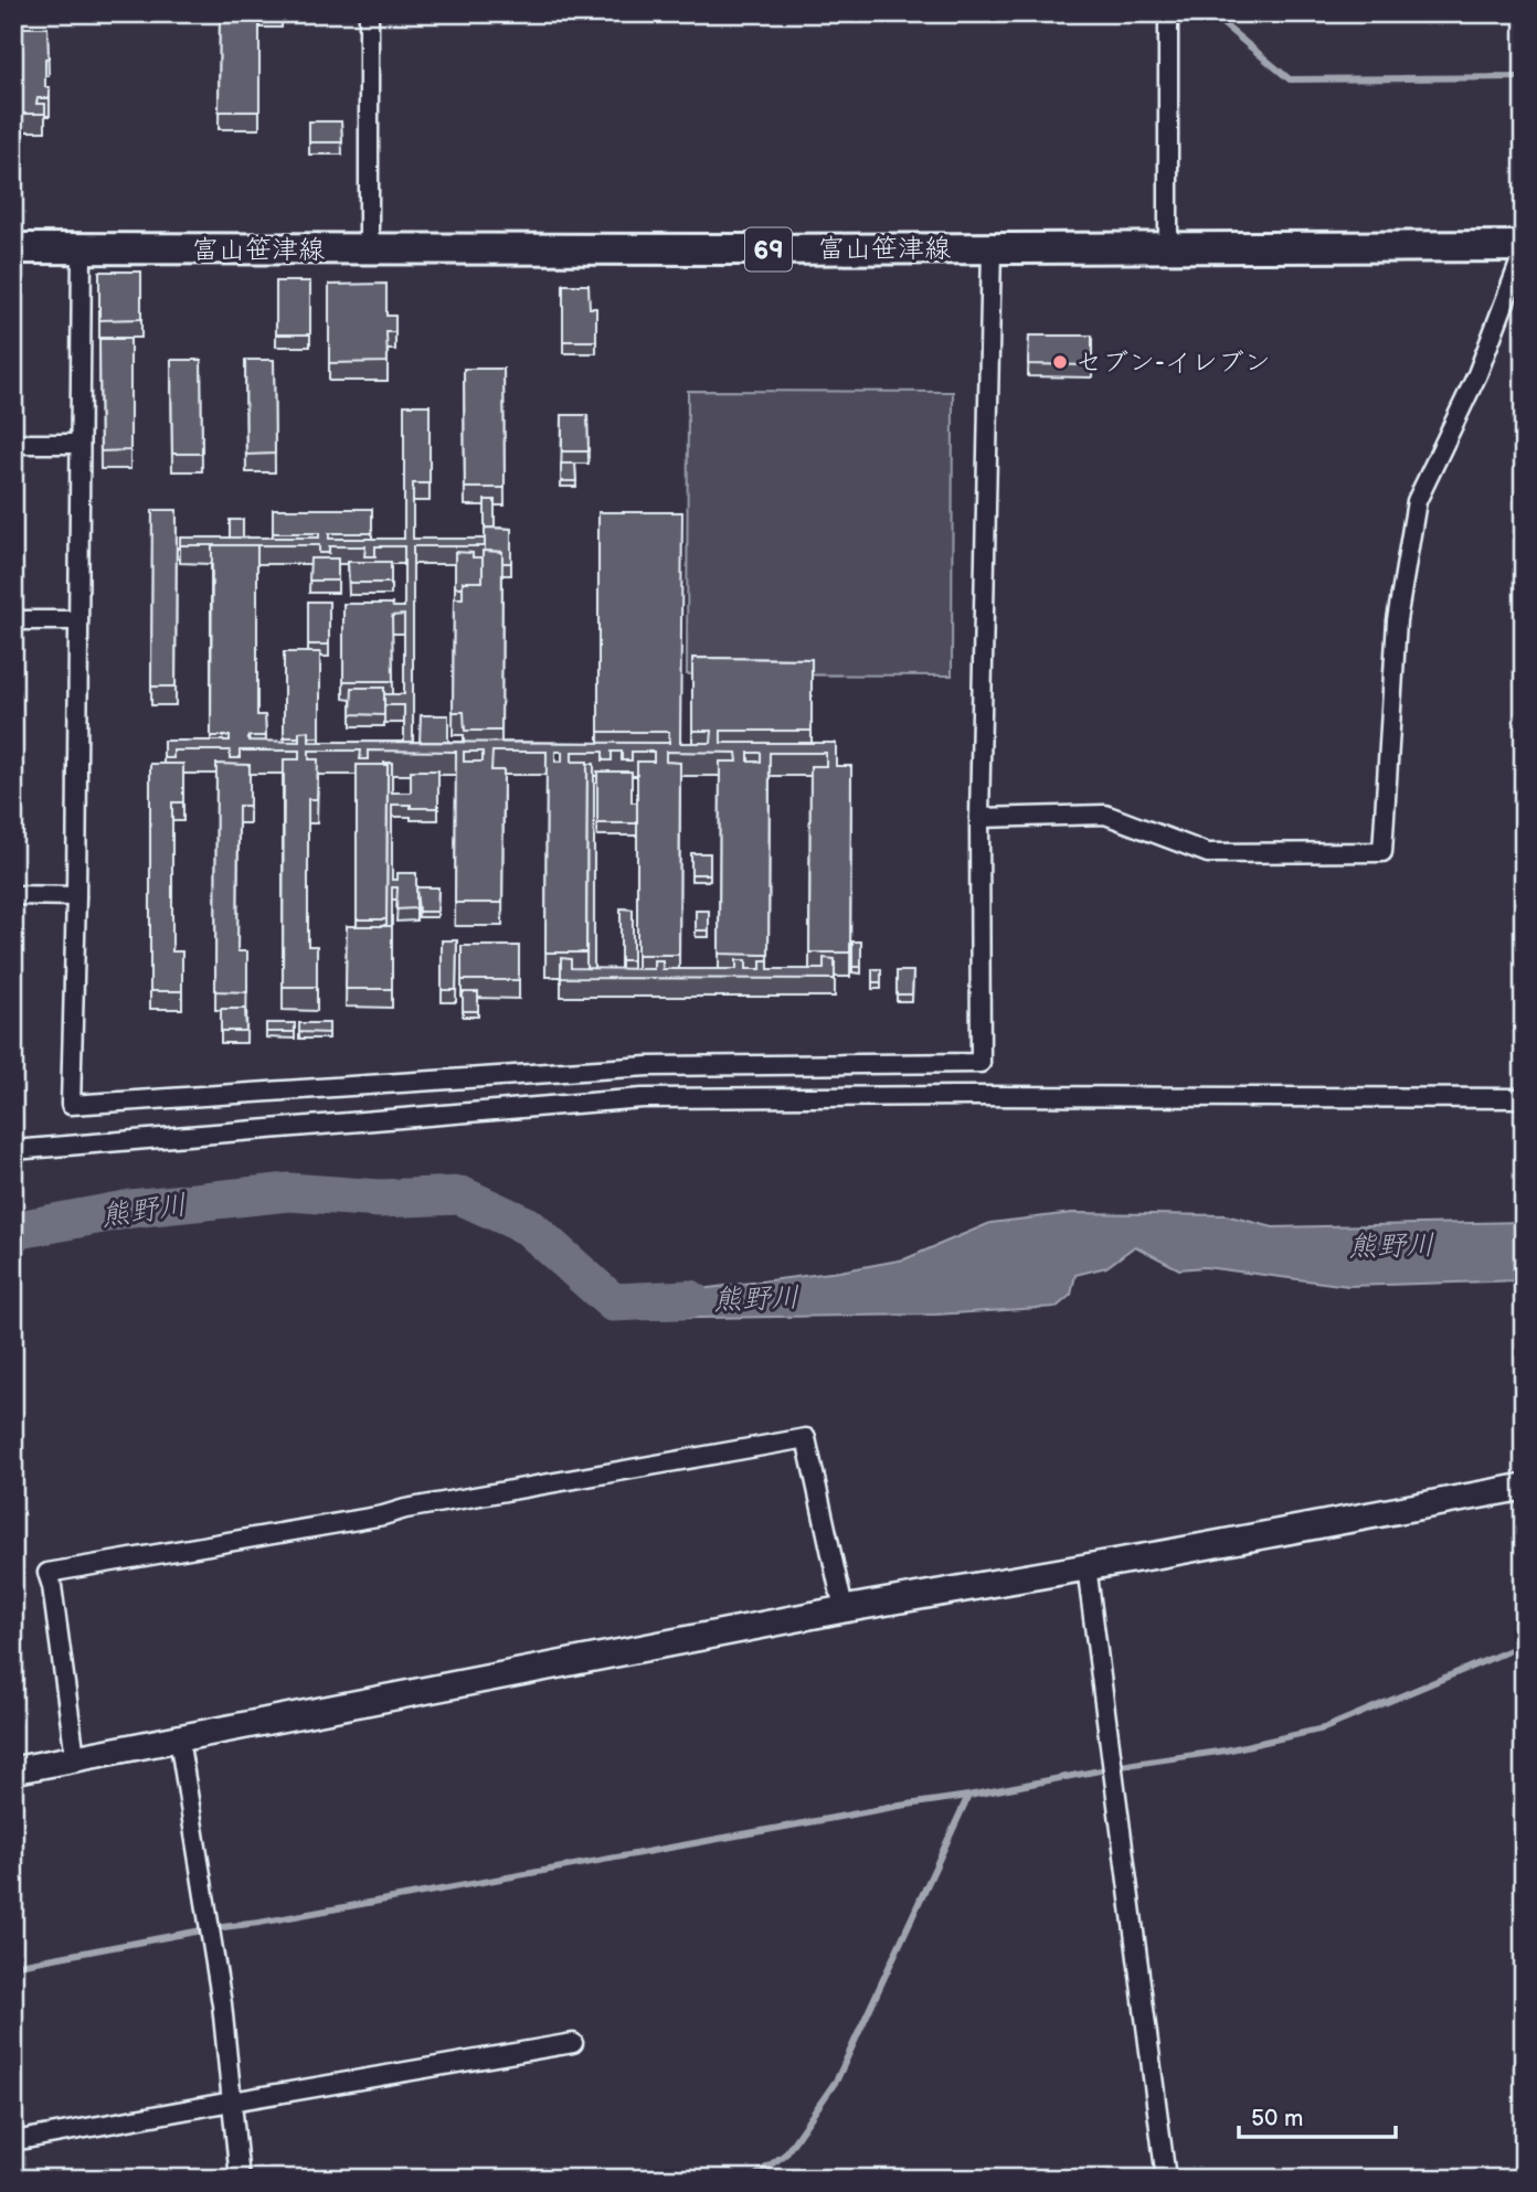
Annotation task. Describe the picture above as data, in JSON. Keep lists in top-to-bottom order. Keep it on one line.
{"streets":{"main road":["富山笹津線","69"]},"water":["熊野川"],"places":["セブン-イレブン"],"scale_bar":"50 m"}
